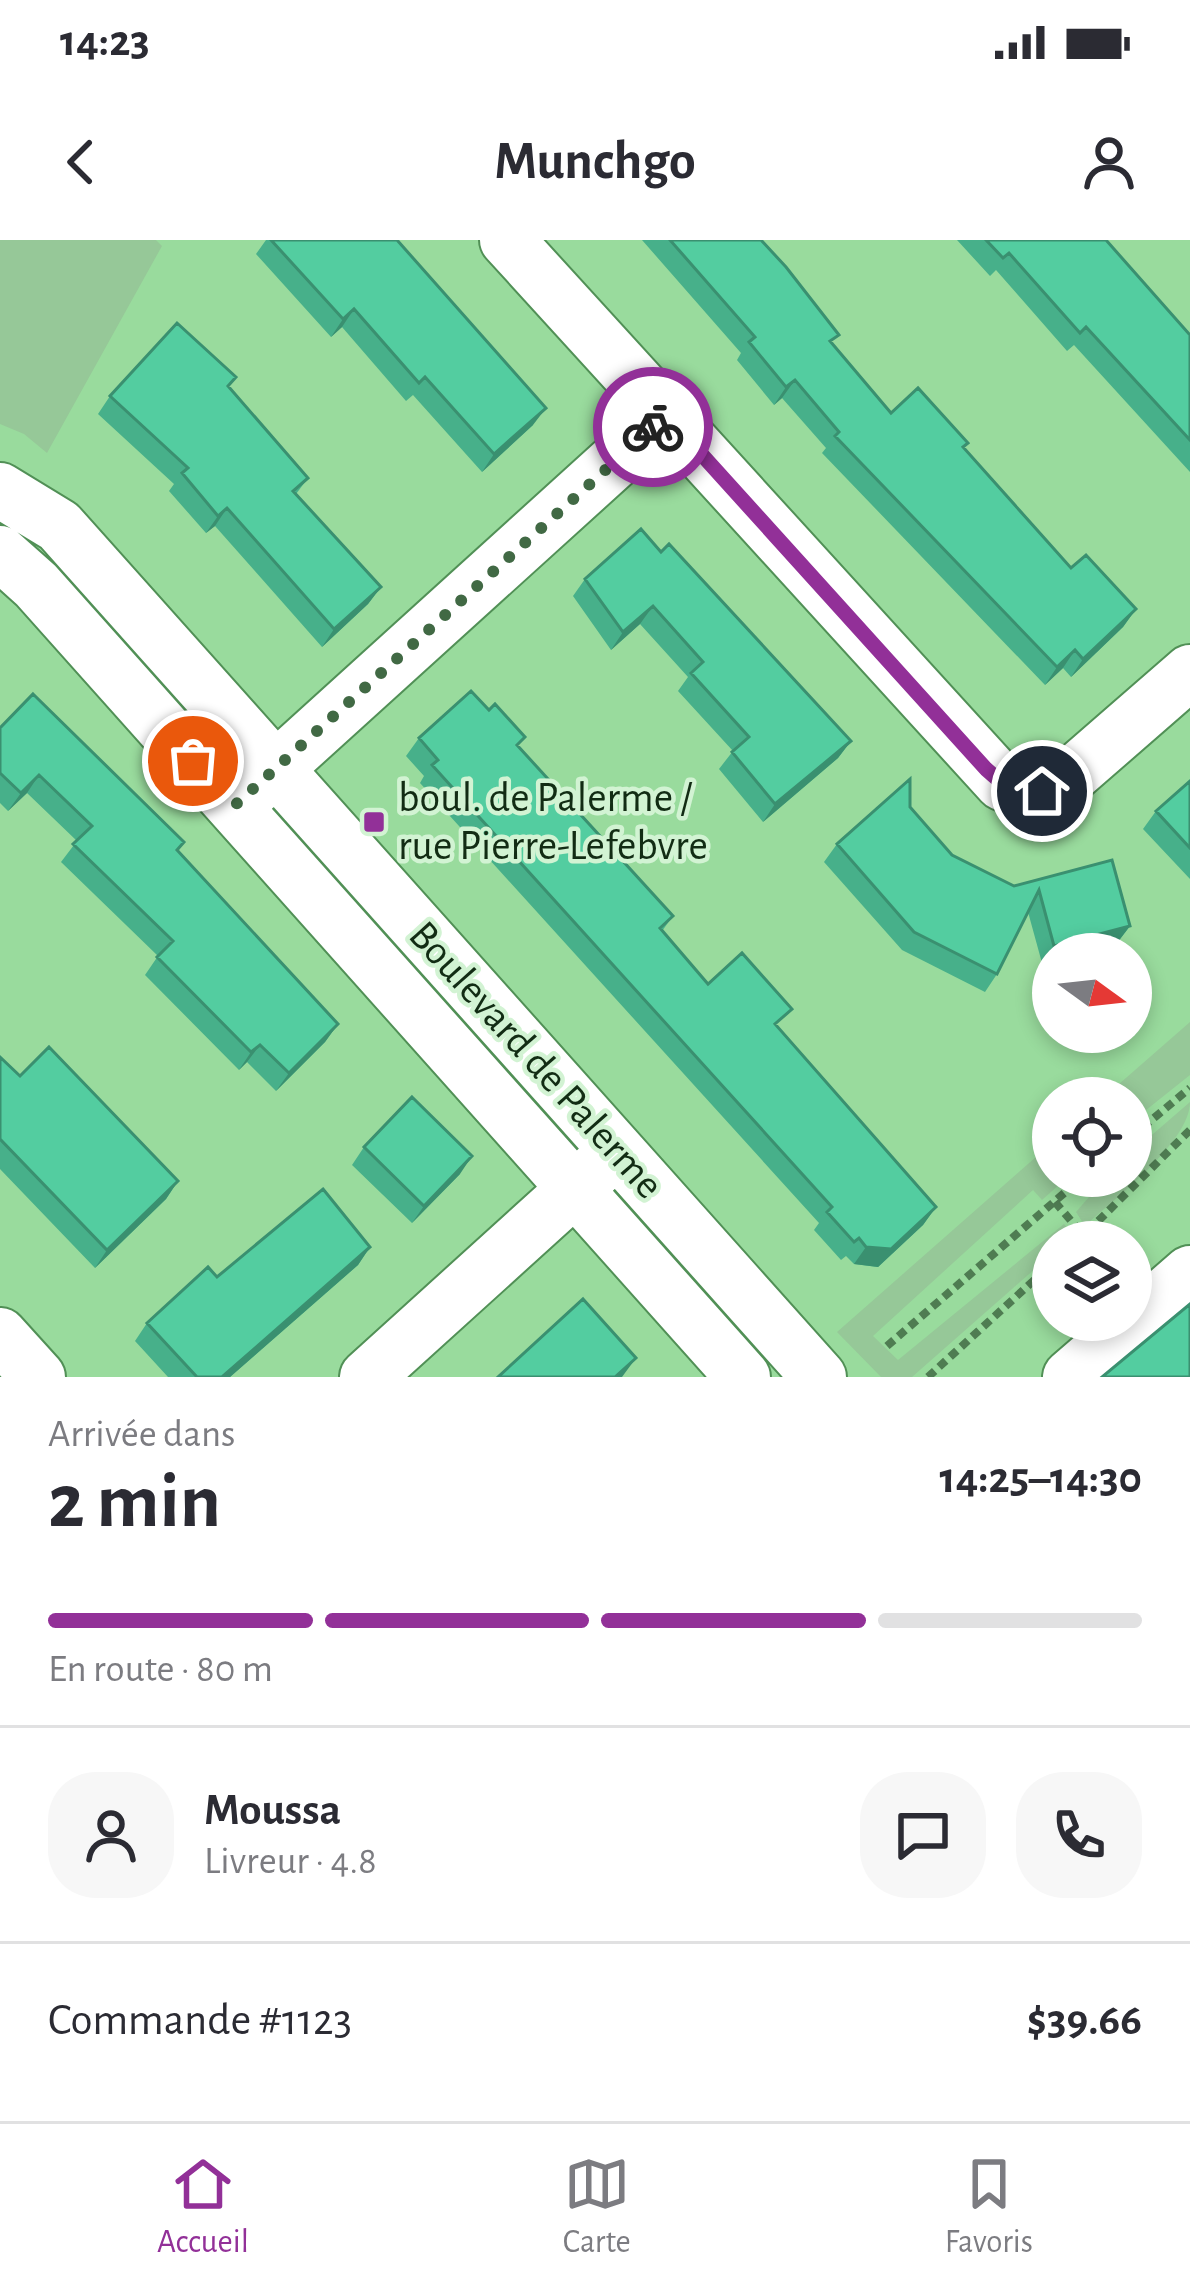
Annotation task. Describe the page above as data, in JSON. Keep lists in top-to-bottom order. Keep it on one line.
{"streets":{"street":["Boulevard de Palerme"]},"places":{"transit":["boul. de Palerme / rue Pierre-Lefebvre"]},"north":"right","page":{"status":"14:23","header":"Munchgo","heading":["2 min","Arrivée dans","14:25–14:30"],"panel":["Moussa","Livreur · 4.8","Commande #1123","$39.66"],"bar":"En route · 80 m","tabs":["Accueil","Carte","Favoris"]}}
